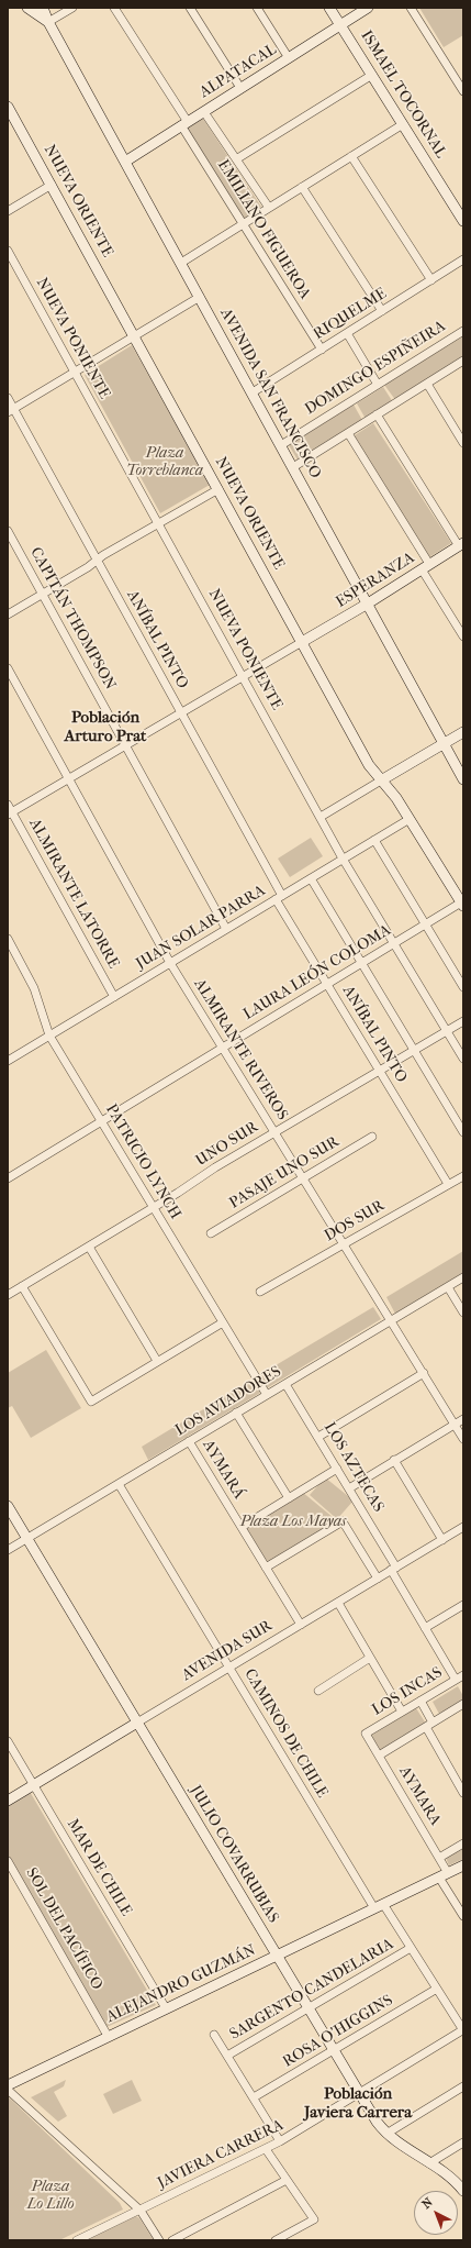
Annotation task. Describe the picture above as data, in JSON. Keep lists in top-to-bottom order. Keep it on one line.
{"streets":{"main road":["ALPATACAL","ISMAEL TOCORNAL","NUEVA ORIENTE","AVENIDA SAN FRANCISCO","ESPERANZA","AVENIDA SUR","JULIO COVARRUBIAS","ALEJANDRO GUZMÁN"],"street":["EMILIANO FIGUEROA","RIQUELME","NUEVA PONIENTE","DOMINGO ESPIÑEIRA","CAPITÁN THOMPSON","ANÍBAL PINTO","ALMIRANTE LATORRE","JUAN SOLAR PARRA","LAURA LEÓN COLOMA","ALMIRANTE RIVEROS","UNO SUR","PATRICIO LYNCH","PASAJE UNO SUR","DOS SUR","LOS AVIADORES","LOS AZTECAS","AYMARÁ","LOS INCAS","CAMINOS DE CHILE","AYMARA","MAR DE CHILE","SOL DEL PACÍFICO","SARGENTO CANDELARIA","ROSA O'HIGGINS","JAVIERA CARRERA"]},"crossings":[["ALPATACAL","ISMAEL TOCORNAL"],["ALPATACAL","EMILIANO FIGUEROA"],["ALPATACAL","AVENIDA SAN FRANCISCO"],["NUEVA ORIENTE","ESPERANZA"],["NUEVA ORIENTE","JUAN SOLAR PARRA"],["NUEVA ORIENTE","LAURA LEÓN COLOMA"],["EMILIANO FIGUEROA","RIQUELME"],["RIQUELME","AVENIDA SAN FRANCISCO"],["NUEVA PONIENTE","JUAN SOLAR PARRA"],["NUEVA PONIENTE","LAURA LEÓN COLOMA"],["NUEVA PONIENTE","UNO SUR"],["DOMINGO ESPIÑEIRA","AVENIDA SAN FRANCISCO"],["AVENIDA SAN FRANCISCO","ESPERANZA"],["CAPITÁN THOMPSON","JUAN SOLAR PARRA"],["ANÍBAL PINTO","JUAN SOLAR PARRA"],["ANÍBAL PINTO","LAURA LEÓN COLOMA"],["ANÍBAL PINTO","UNO SUR"],["ANÍBAL PINTO","DOS SUR"],["ALMIRANTE LATORRE","JUAN SOLAR PARRA"],["JUAN SOLAR PARRA","ALMIRANTE RIVEROS"],["JUAN SOLAR PARRA","PATRICIO LYNCH"],["LAURA LEÓN COLOMA","ALMIRANTE RIVEROS"],["LAURA LEÓN COLOMA","PATRICIO LYNCH"],["ALMIRANTE RIVEROS","UNO SUR"],["ALMIRANTE RIVEROS","PASAJE UNO SUR"],["ALMIRANTE RIVEROS","DOS SUR"],["ALMIRANTE RIVEROS","LOS AVIADORES"],["UNO SUR","PATRICIO LYNCH"],["PATRICIO LYNCH","LOS AVIADORES"],["LOS AVIADORES","LOS AZTECAS"],["LOS AVIADORES","AYMARÁ"],["LOS AVIADORES","CAMINOS DE CHILE"],["LOS AVIADORES","JULIO COVARRUBIAS"],["LOS AZTECAS","AVENIDA SUR"],["LOS AZTECAS","LOS INCAS"],["AYMARÁ","AVENIDA SUR"],["AVENIDA SUR","CAMINOS DE CHILE"],["AVENIDA SUR","JULIO COVARRUBIAS"],["AVENIDA SUR","MAR DE CHILE"],["LOS INCAS","AYMARA"],["CAMINOS DE CHILE","ALEJANDRO GUZMÁN"],["CAMINOS DE CHILE","SARGENTO CANDELARIA"],["CAMINOS DE CHILE","ROSA O'HIGGINS"],["CAMINOS DE CHILE","JAVIERA CARRERA"],["AYMARA","ALEJANDRO GUZMÁN"],["JULIO COVARRUBIAS","ALEJANDRO GUZMÁN"],["JULIO COVARRUBIAS","SARGENTO CANDELARIA"],["JULIO COVARRUBIAS","ROSA O'HIGGINS"],["JULIO COVARRUBIAS","JAVIERA CARRERA"],["MAR DE CHILE","ALEJANDRO GUZMÁN"],["SOL DEL PACÍFICO","ALEJANDRO GUZMÁN"]],"districts":["Población Arturo Prat","Población Javiera Carrera"],"parks":["Plaza Torreblanca","Plaza Los Mayas","Plaza Lo Lillo"],"north":"top left"}
